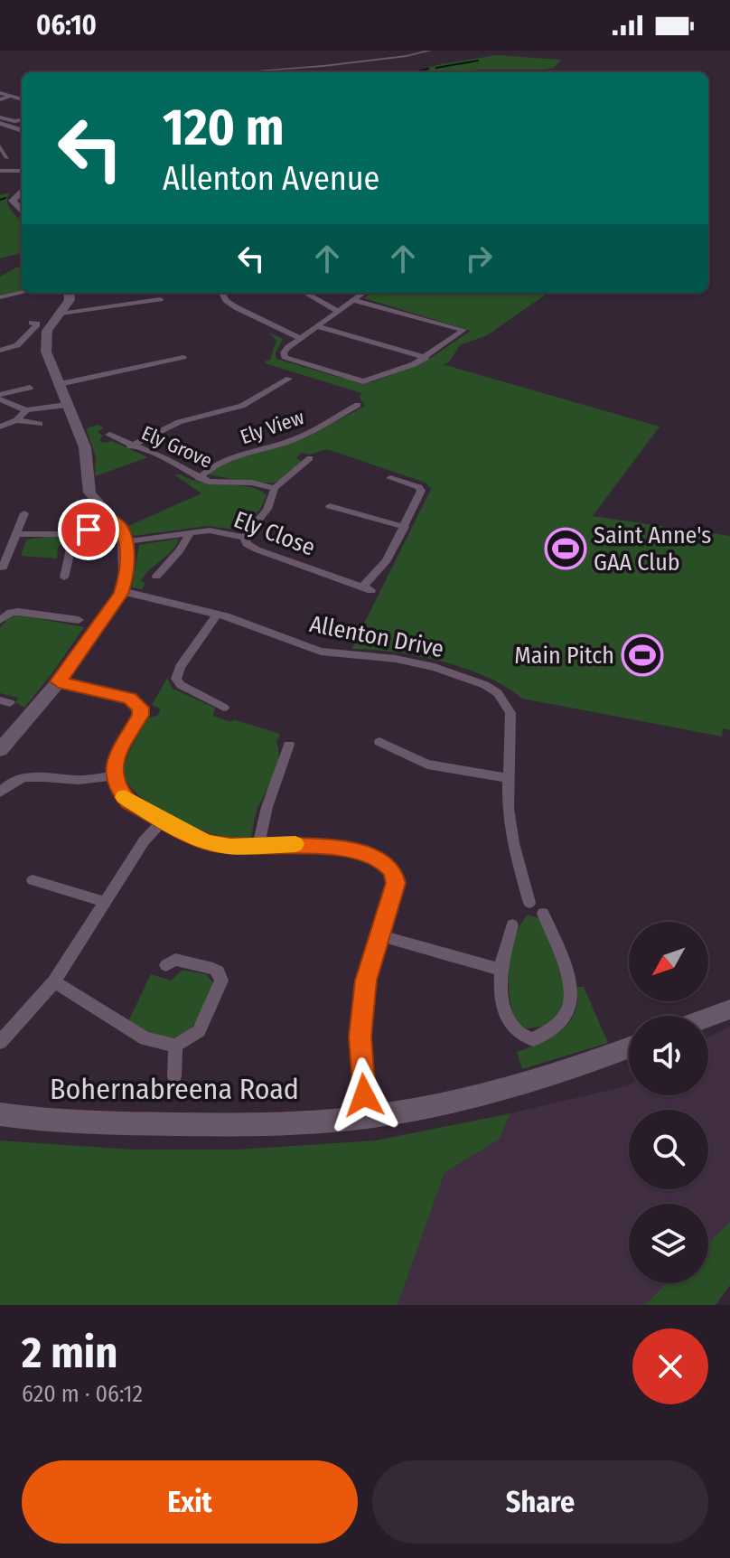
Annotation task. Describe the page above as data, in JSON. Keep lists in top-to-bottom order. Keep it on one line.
{"streets":{"street":["Ely View","Ely Grove","Ely Close","Allenton Drive","Bohernabreena Road"]},"crossings":[["Ely View","Ely Grove"]],"places":{"sports":["Saint Anne's GAA Club","Main Pitch"]},"north":"bottom left","page":{"status":"06:10","turn":["120 m","Allenton Avenue"],"heading":["2 min","620 m · 06:12"],"buttons":["Exit","Share"]}}
